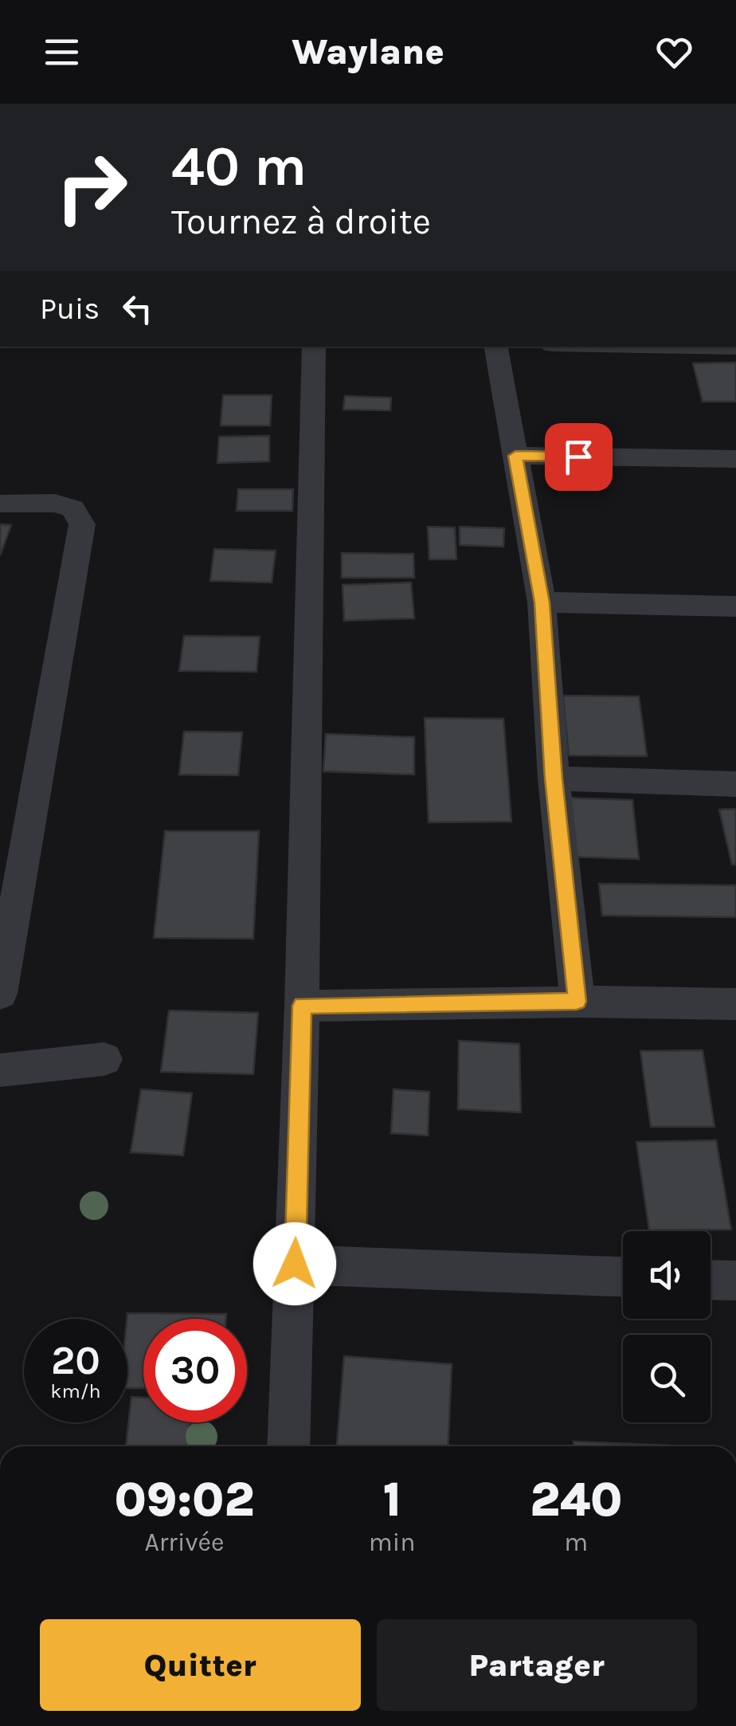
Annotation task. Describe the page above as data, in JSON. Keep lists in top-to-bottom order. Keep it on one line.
{"page":{"header":"Waylane","turn":["40 m","Tournez à droite"],"then":"Puis","speed":"20 km/h","limit":"30","eta":["09:02","Arrivée","1","min","240","m"],"buttons":["Quitter","Partager"]}}
